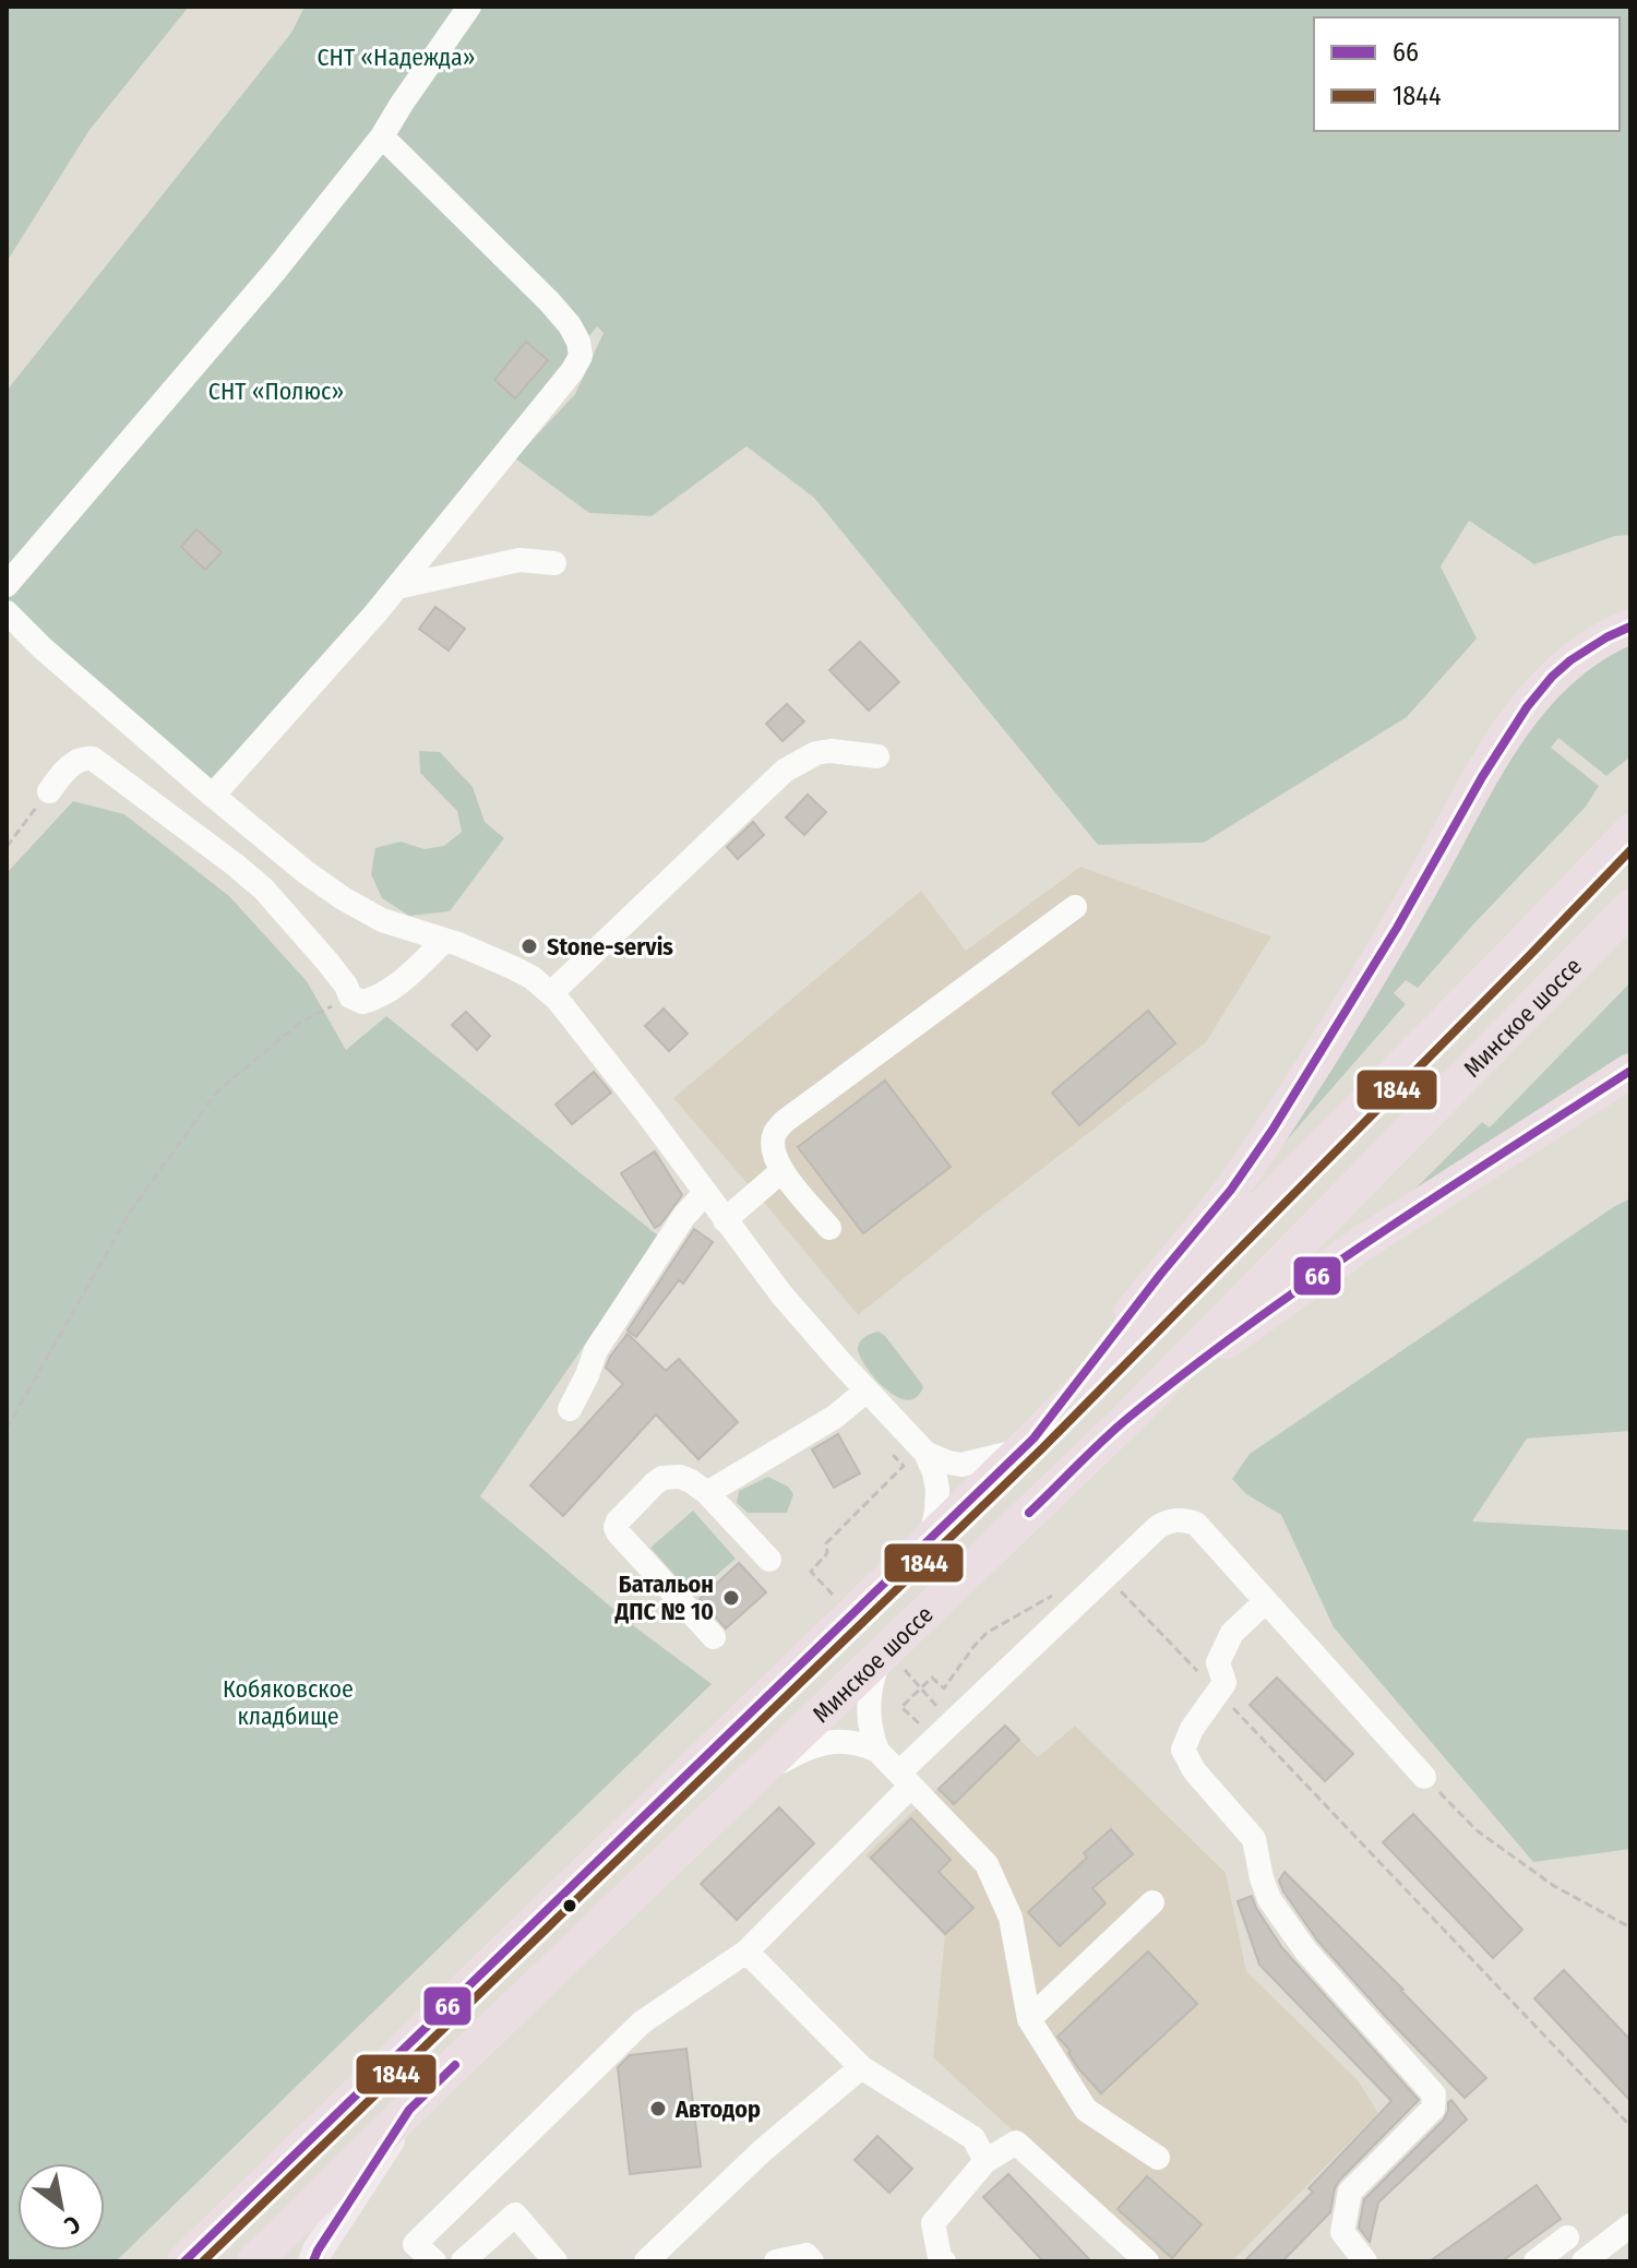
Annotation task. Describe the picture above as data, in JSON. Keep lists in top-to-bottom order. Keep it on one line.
{"streets":{"highway":["Минское шоссе"]},"parks":["СНТ «Надежда»","СНТ «Полюс»","Кобяковское кладбище"],"places":["Stone-servis","Батальон ДПС № 10","Автодор"],"lines":["transit line 66","transit line 1844"],"legend":["66","1844"],"north":"bottom right"}
